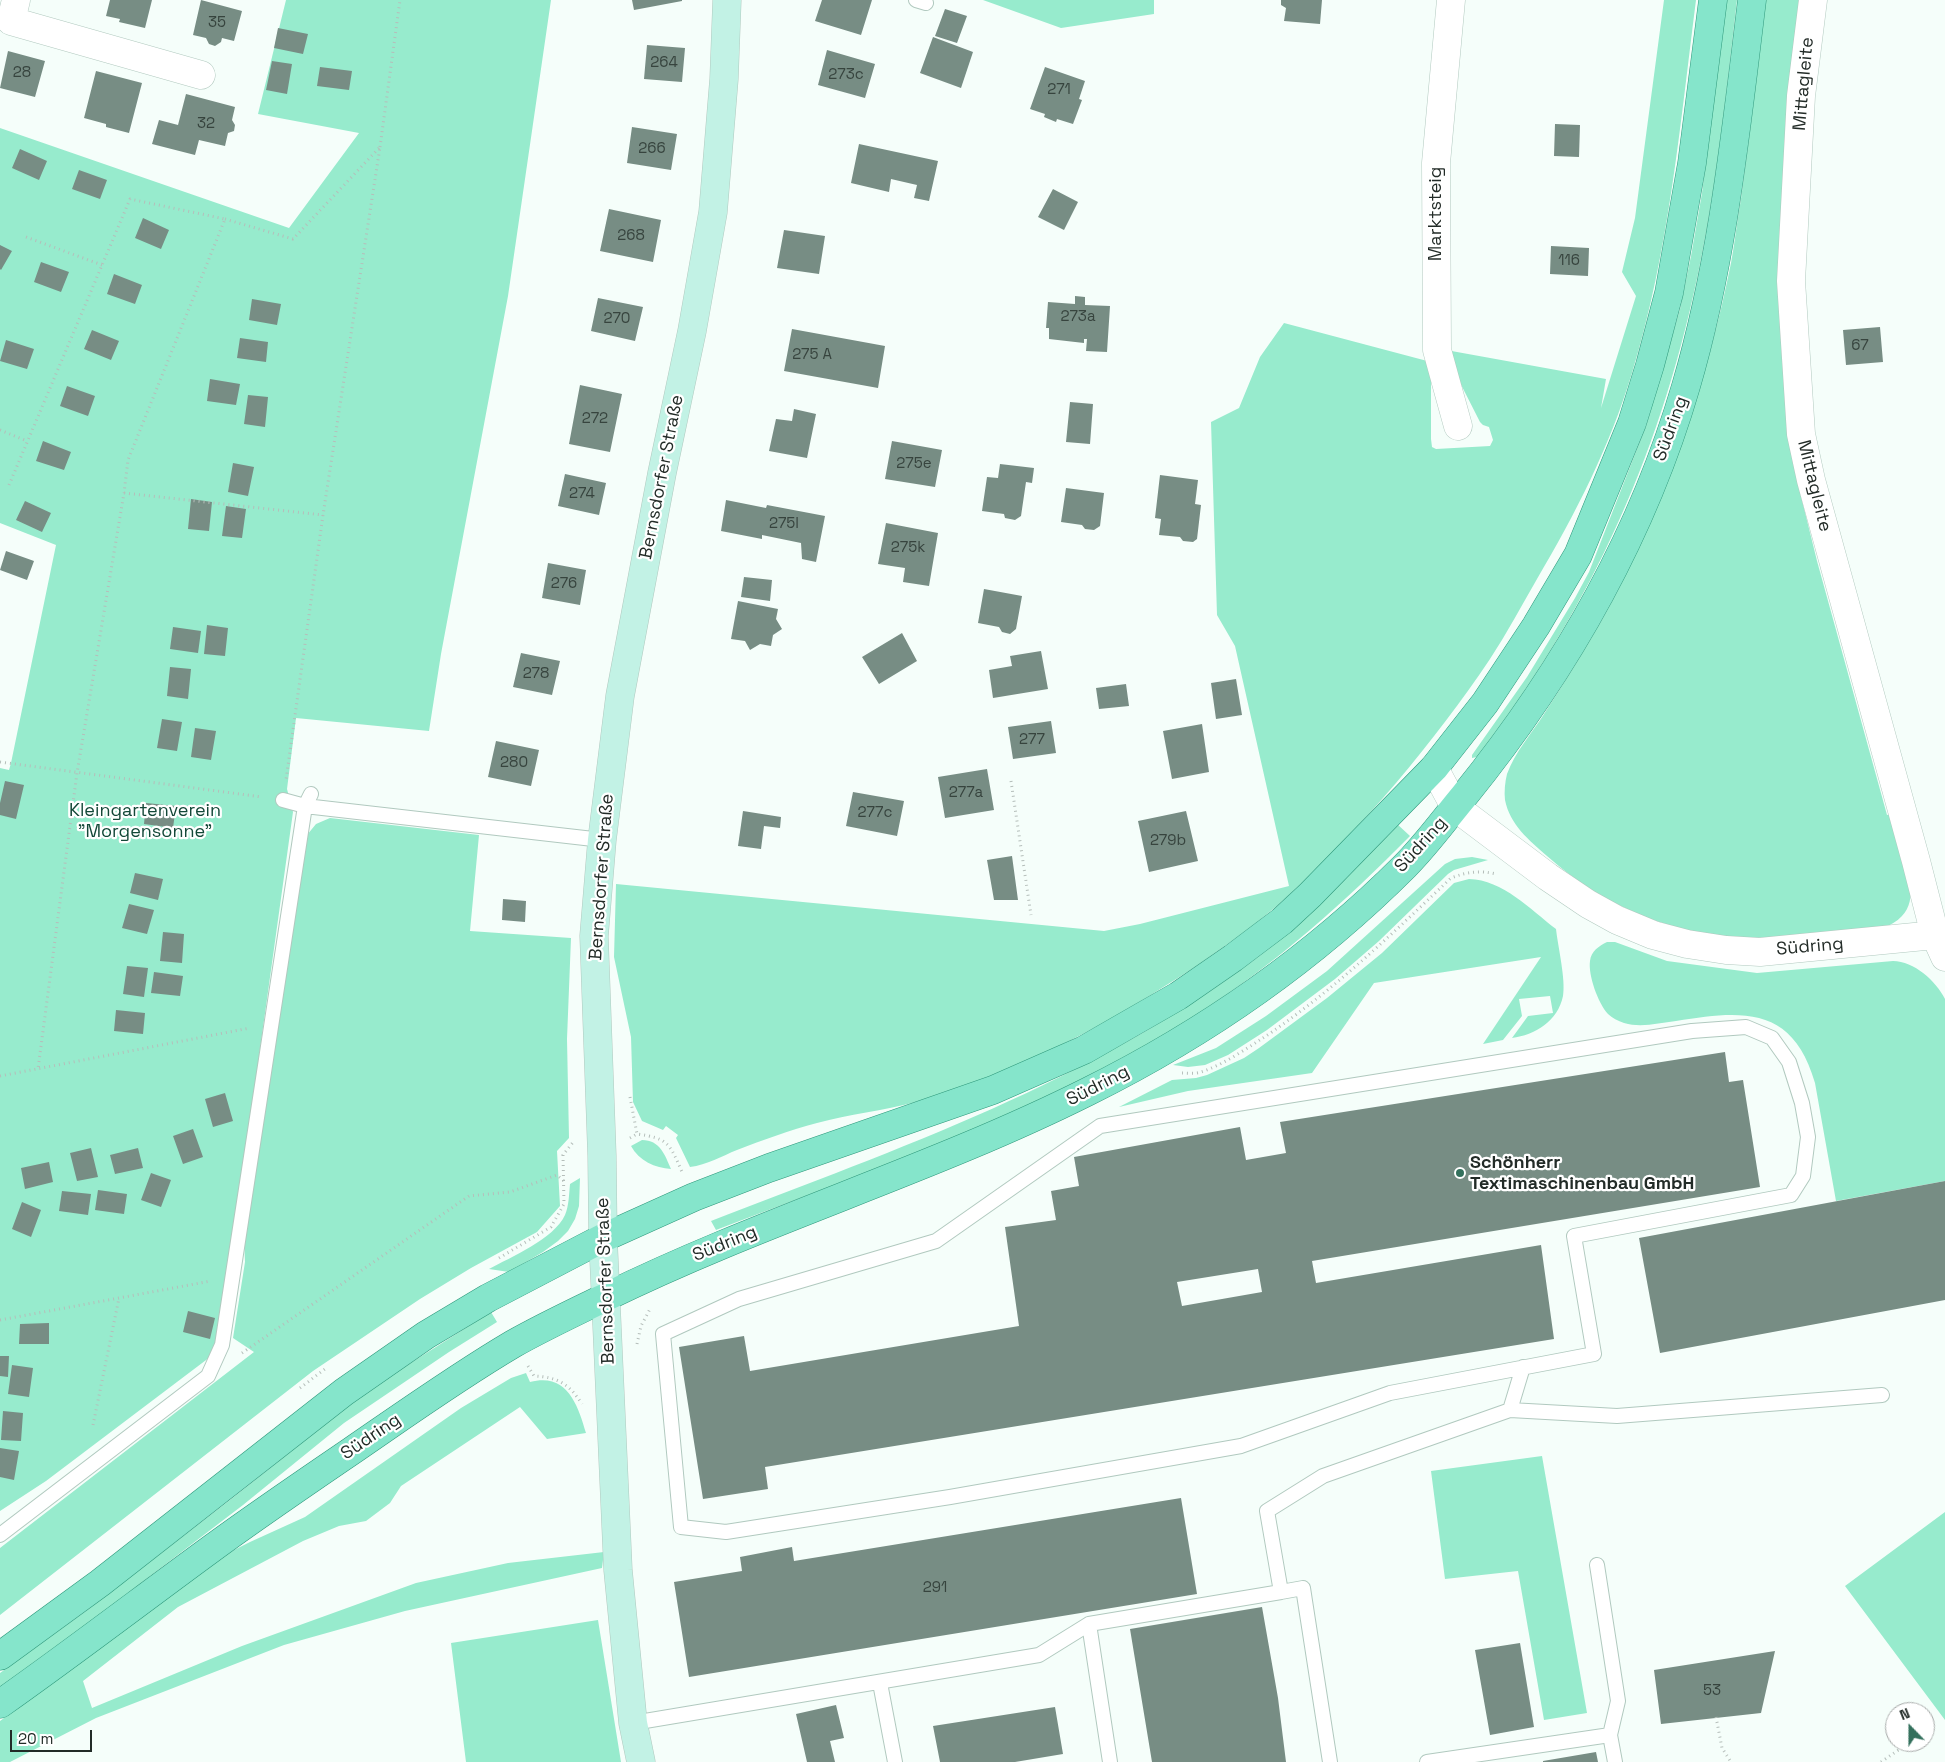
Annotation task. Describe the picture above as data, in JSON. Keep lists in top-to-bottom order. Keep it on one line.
{"streets":{"main road":["Südring"],"street":["Mittagleite","Marktsteig","Bernsdorfer Straße"]},"crossings":[["Mittagleite","Südring"],["Südring","Bernsdorfer Straße"]],"parks":["Kleingartenverein \"Morgensonne\""],"places":["Schönherr Textimaschinenbau GmbH"],"house_numbers":["35","264","28","273c","271","32","266","268","116","273a","270","67","275 A","272","275e","274","275l","275k","276","278","277","280","277a","277c","279b","291","53"],"scale_bar":"20 m","north":"top"}
